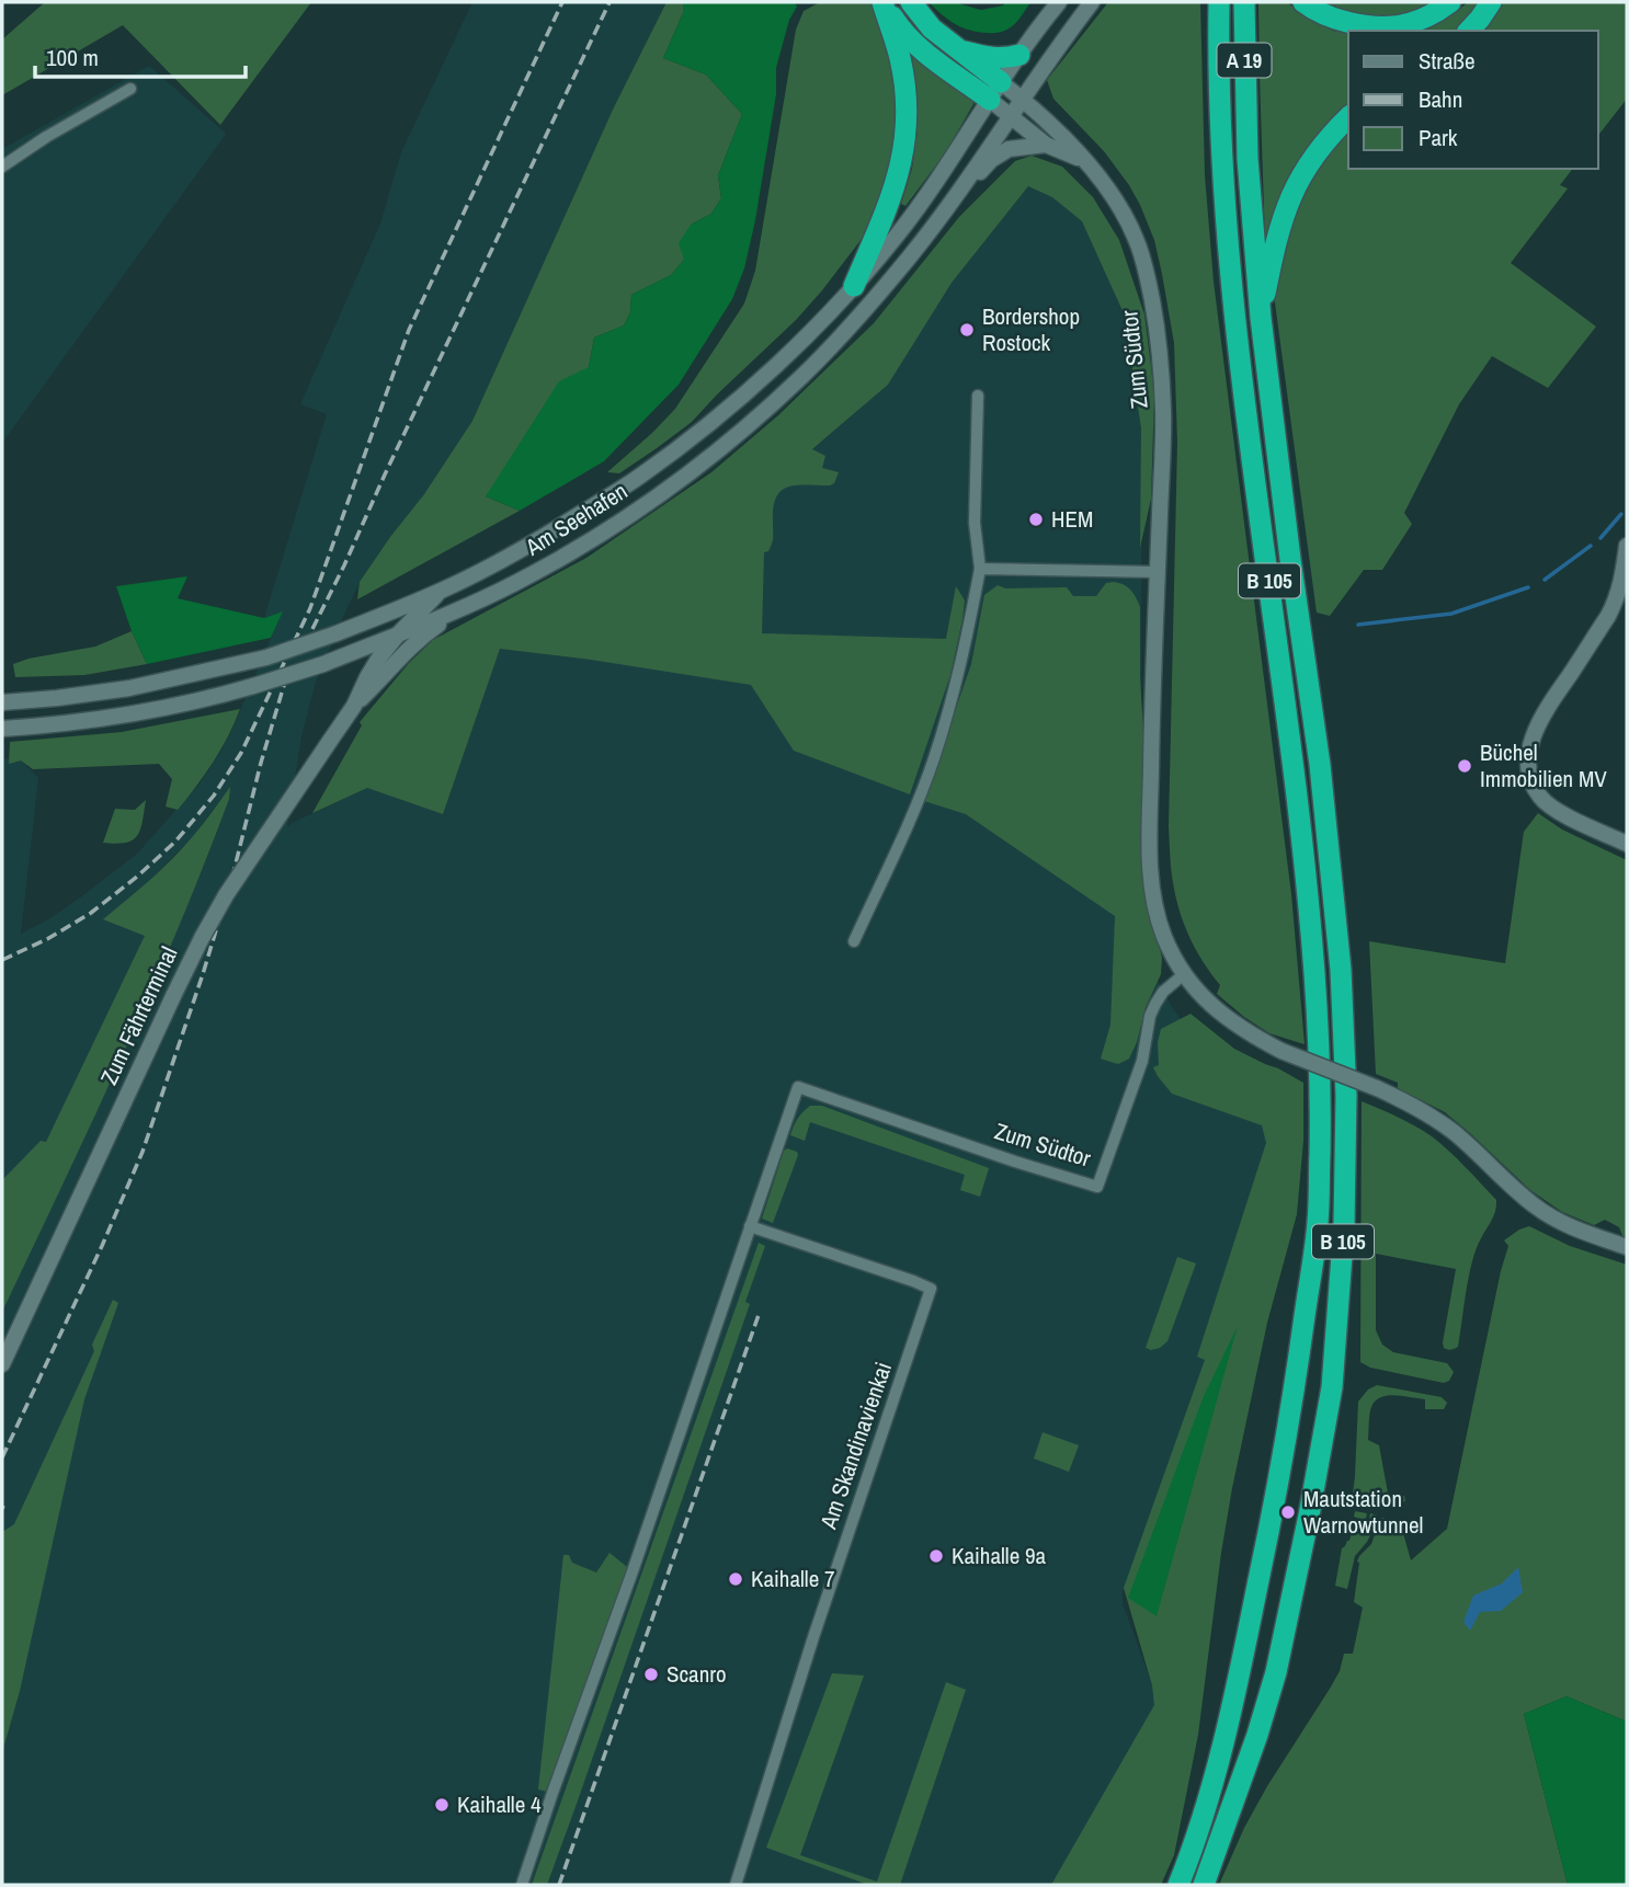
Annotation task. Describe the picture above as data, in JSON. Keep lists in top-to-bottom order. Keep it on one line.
{"streets":{"highway":["A 19","B 105"],"street":["Zum Südtor","Am Seehafen","Zum Fährterminal","Am Skandinavienkai"]},"crossings":[["A 19","B 105"],["Zum Südtor","Am Seehafen"],["Zum Südtor","Am Skandinavienkai"],["Am Seehafen","Zum Fährterminal"]],"places":["Bordershop Rostock","HEM","Büchel Immobilien MV","Mautstation Warnowtunnel","Kaihalle 9a","Kaihalle 7","Scanro","Kaihalle 4"],"legend":["Straße","Bahn","Park"],"scale_bar":"100 m"}
